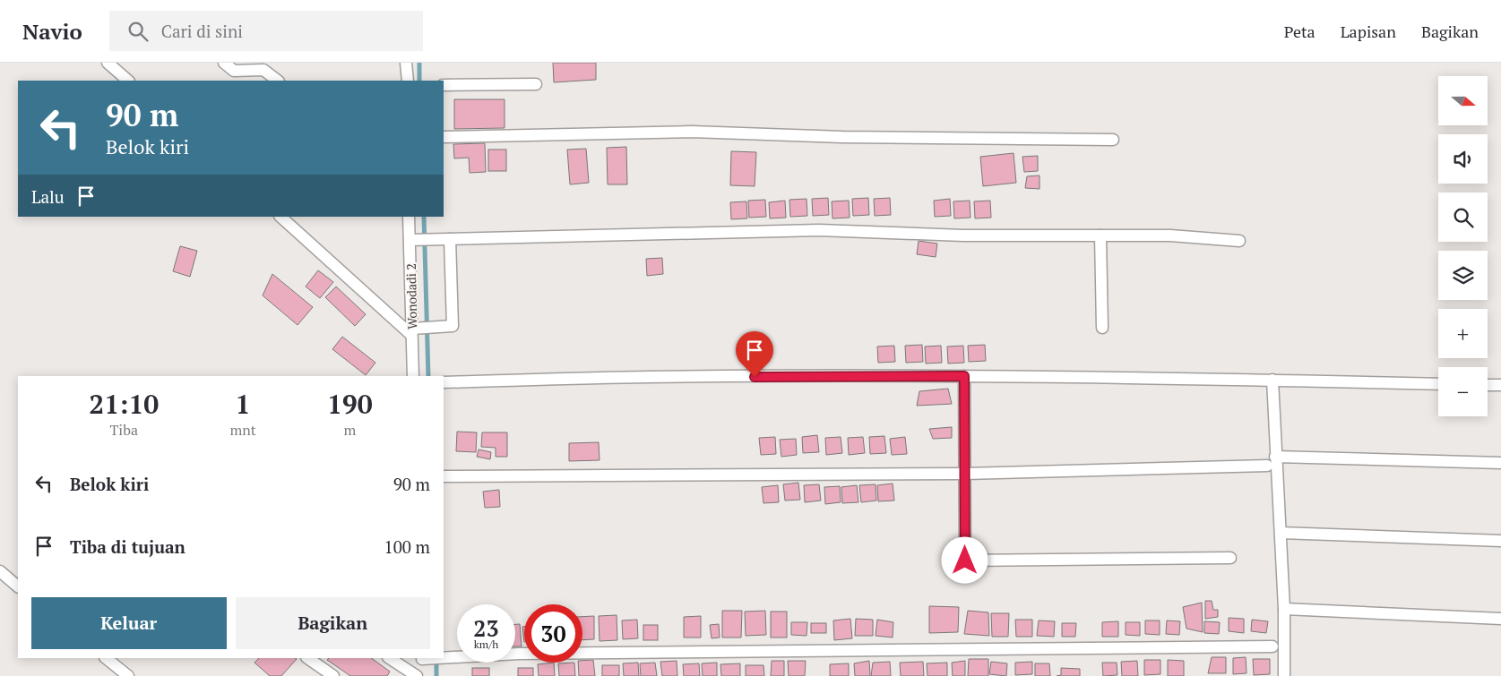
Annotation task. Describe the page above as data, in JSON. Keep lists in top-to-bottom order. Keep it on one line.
{"streets":{"street":["Wonodadi 2"]},"north":"right","page":{"header":"Navio","search":"Cari di sini","nav":["Peta","Lapisan","Bagikan"],"map_buttons":["+","−"],"turn":["90 m","Belok kiri"],"then":"Lalu","eta":["21:10","Tiba","1","mnt","190","m"],"list":[{"name":"Belok kiri","value":"90 m"},{"name":"Tiba di tujuan","value":"100 m"}],"buttons":["Keluar","Bagikan"],"speed":"23 km/h","limit":"30"}}
